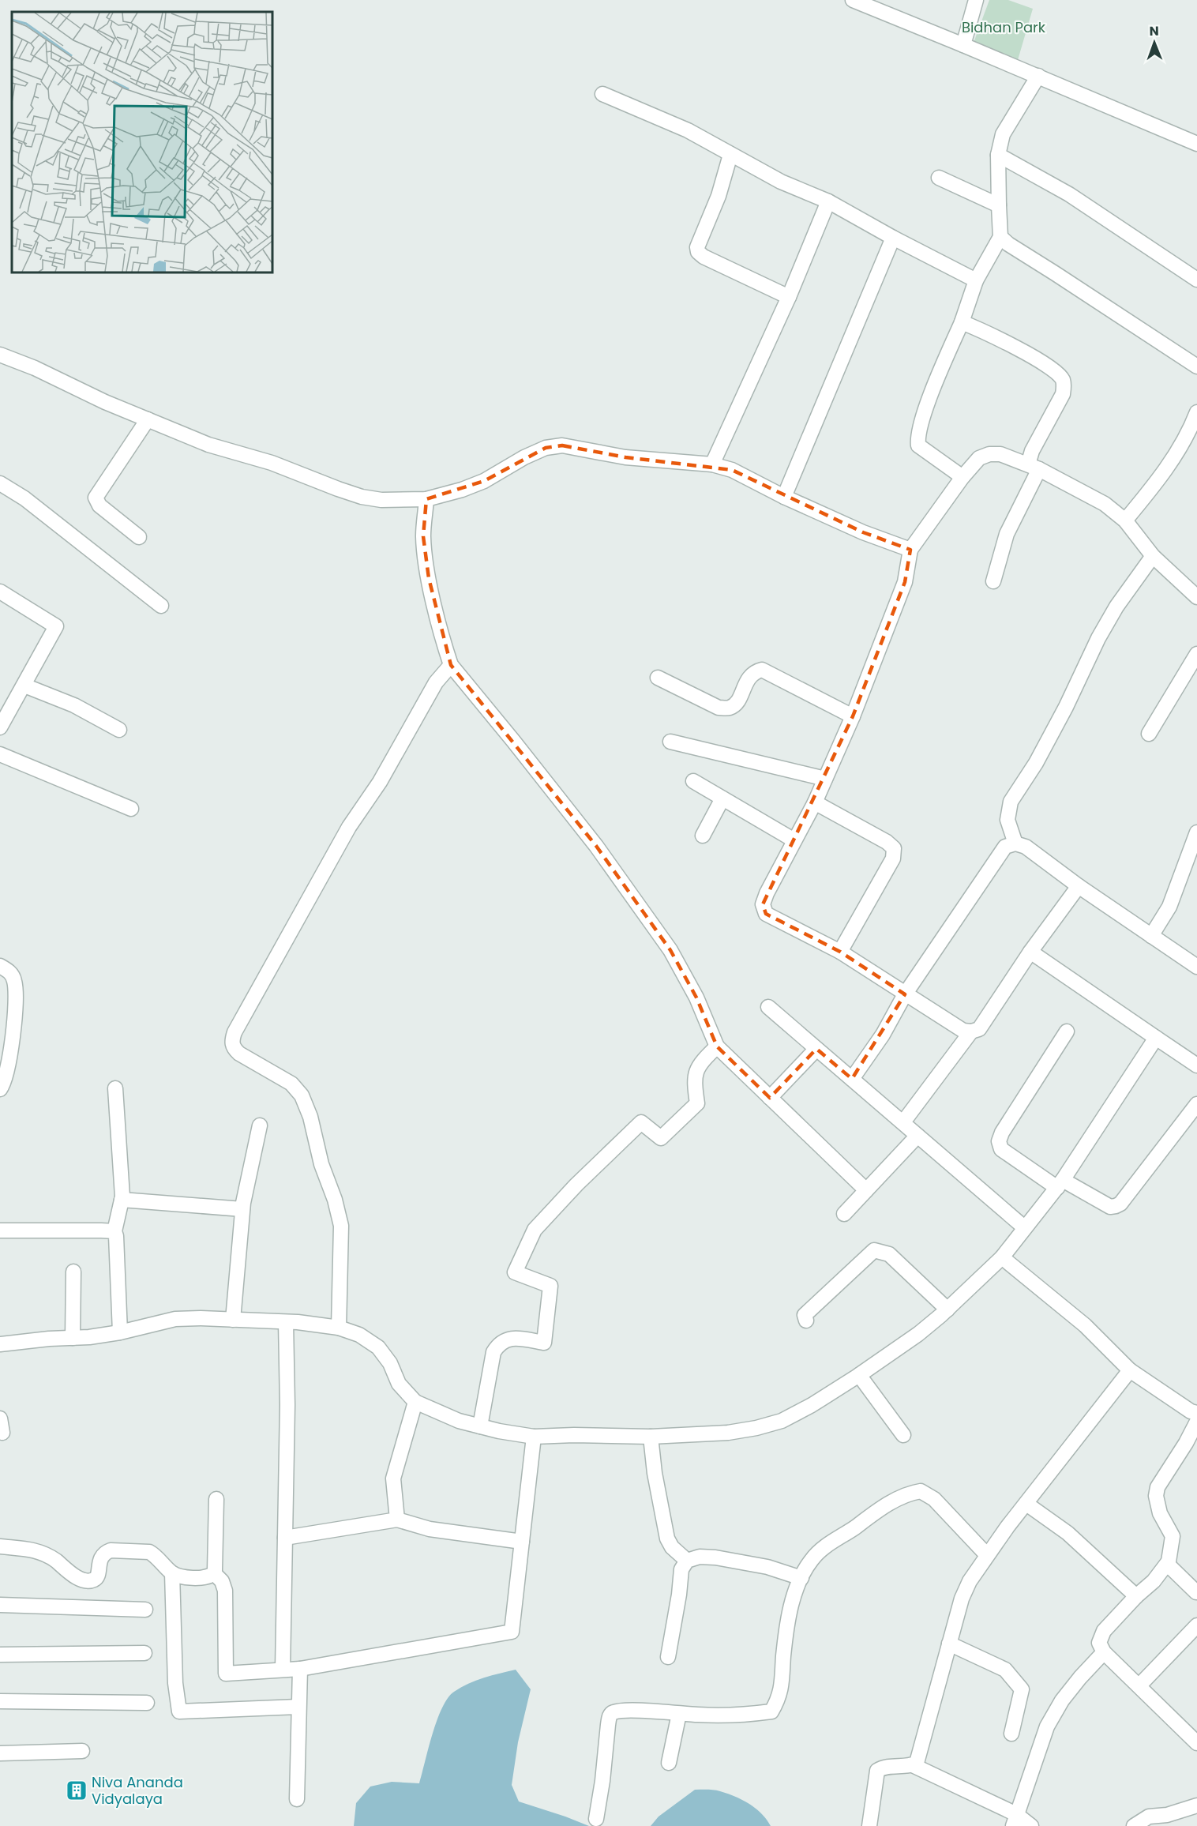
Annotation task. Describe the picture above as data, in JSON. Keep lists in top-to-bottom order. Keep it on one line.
{"parks":["Bidhan Park"],"places":{"building":["Niva Ananda Vidyalaya"]},"north":"top"}
